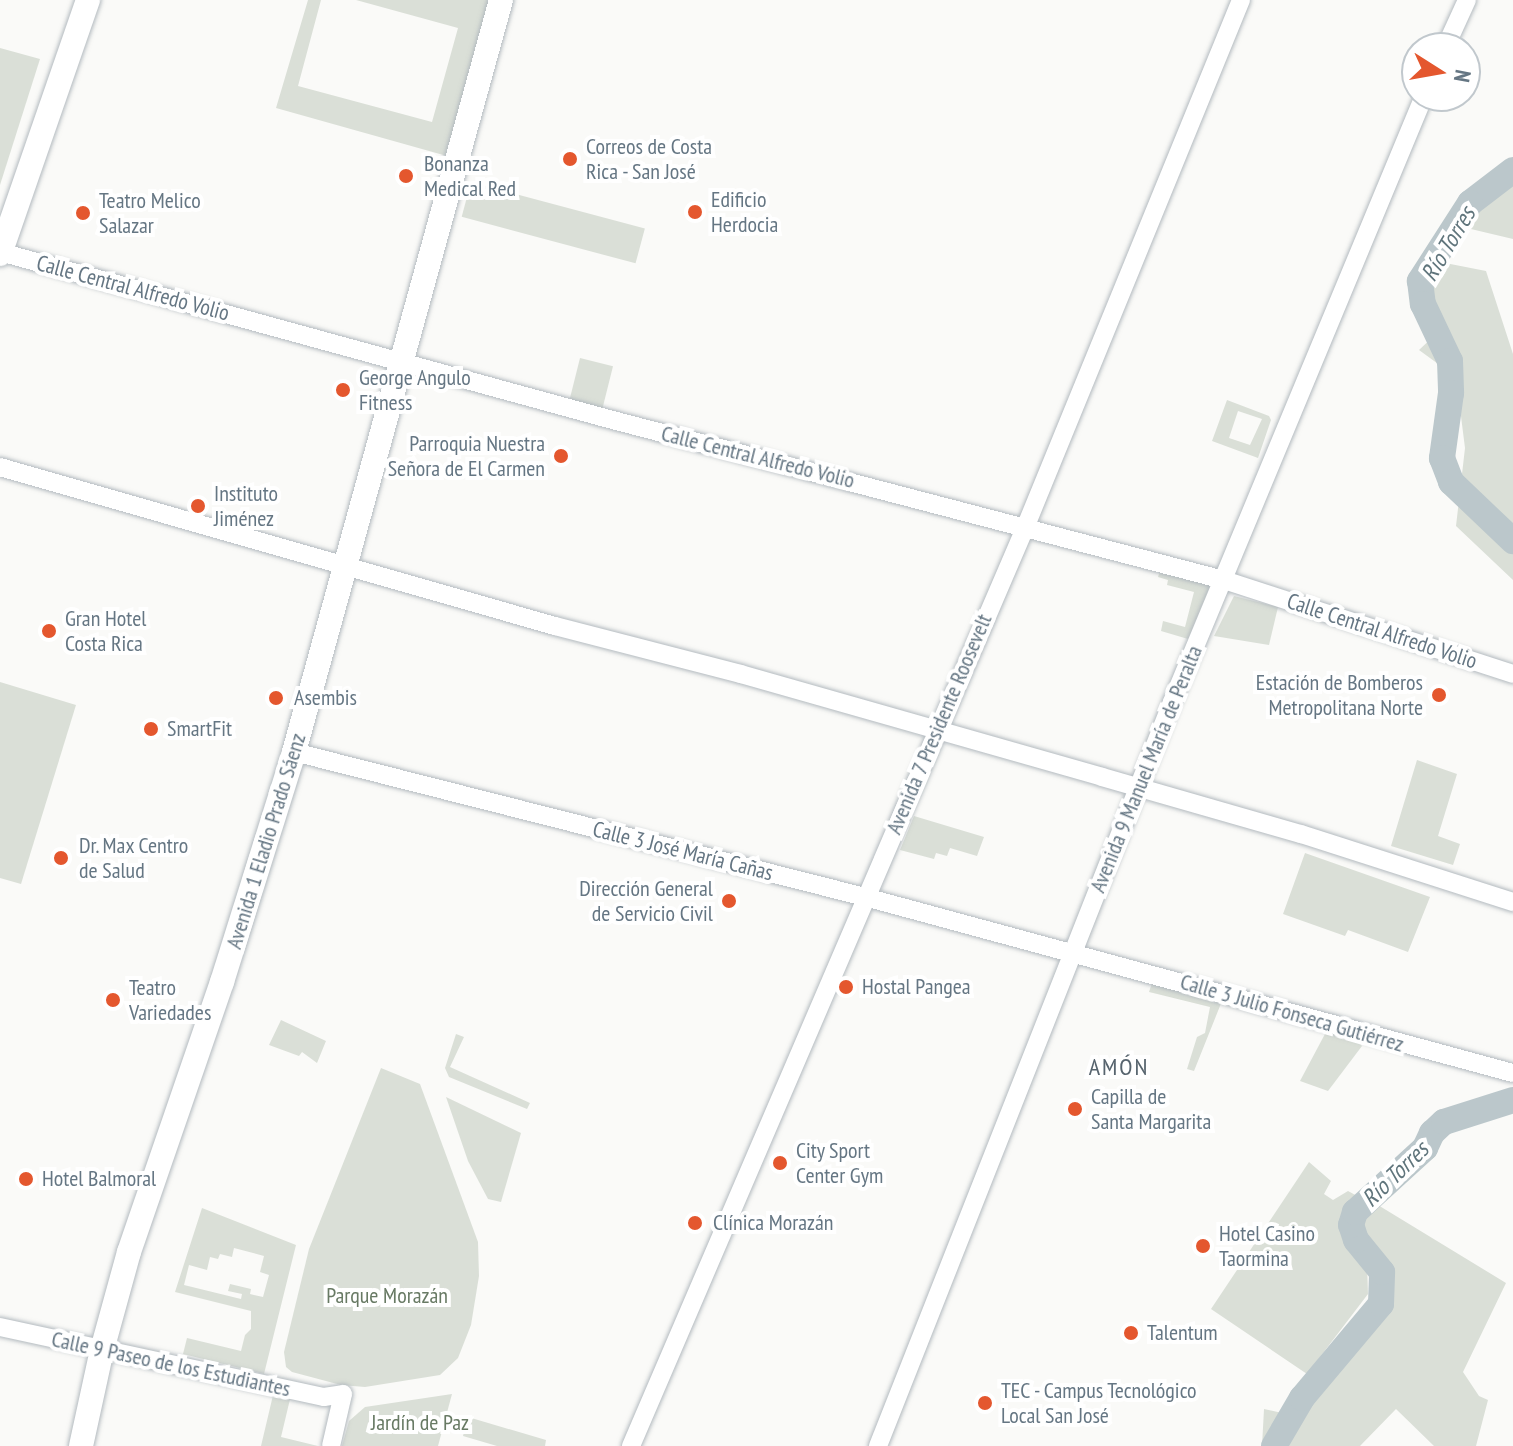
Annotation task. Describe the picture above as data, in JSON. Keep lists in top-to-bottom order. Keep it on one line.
{"streets":{"highway":["Avenida 1 Eladio Prado Sáenz"],"street":["Calle Central Alfredo Volio","Avenida 7 Presidente Roosevelt","Avenida 9 Manuel María de Peralta","Calle 3 José María Cañas","Calle 3 Julio Fonseca Gutiérrez","Calle 9 Paseo de los Estudiantes"]},"crossings":[["Calle Central Alfredo Volio","Avenida 7 Presidente Roosevelt"],["Calle Central Alfredo Volio","Avenida 9 Manuel María de Peralta"],["Calle Central Alfredo Volio","Avenida 1 Eladio Prado Sáenz"],["Avenida 7 Presidente Roosevelt","Calle 3 José María Cañas"],["Avenida 9 Manuel María de Peralta","Calle 3 José María Cañas"],["Avenida 9 Manuel María de Peralta","Calle 3 Julio Fonseca Gutiérrez"],["Avenida 1 Eladio Prado Sáenz","Calle 3 José María Cañas"],["Avenida 1 Eladio Prado Sáenz","Calle 9 Paseo de los Estudiantes"],["Calle 3 José María Cañas","Calle 3 Julio Fonseca Gutiérrez"]],"districts":["AMÓN"],"water":["Río Torres"],"parks":["Parque Morazán","Jardín de Paz"],"places":["Correos de Costa Rica - San José","Bonanza Medical Red","Edificio Herdocia","Teatro Melico Salazar","George Angulo Fitness","Parroquia Nuestra Señora de El Carmen","Instituto Jiménez","Gran Hotel Costa Rica","Estación de Bomberos Metropolitana Norte","Asembis","SmartFit","Dr. Max Centro de Salud","Dirección General de Servicio Civil","Hostal Pangea","Teatro Variedades","Capilla de Santa Margarita","City Sport Center Gym","Hotel Balmoral","Clínica Morazán","Hotel Casino Taormina","Talentum","TEC - Campus Tecnológico Local San José"],"north":"right"}
